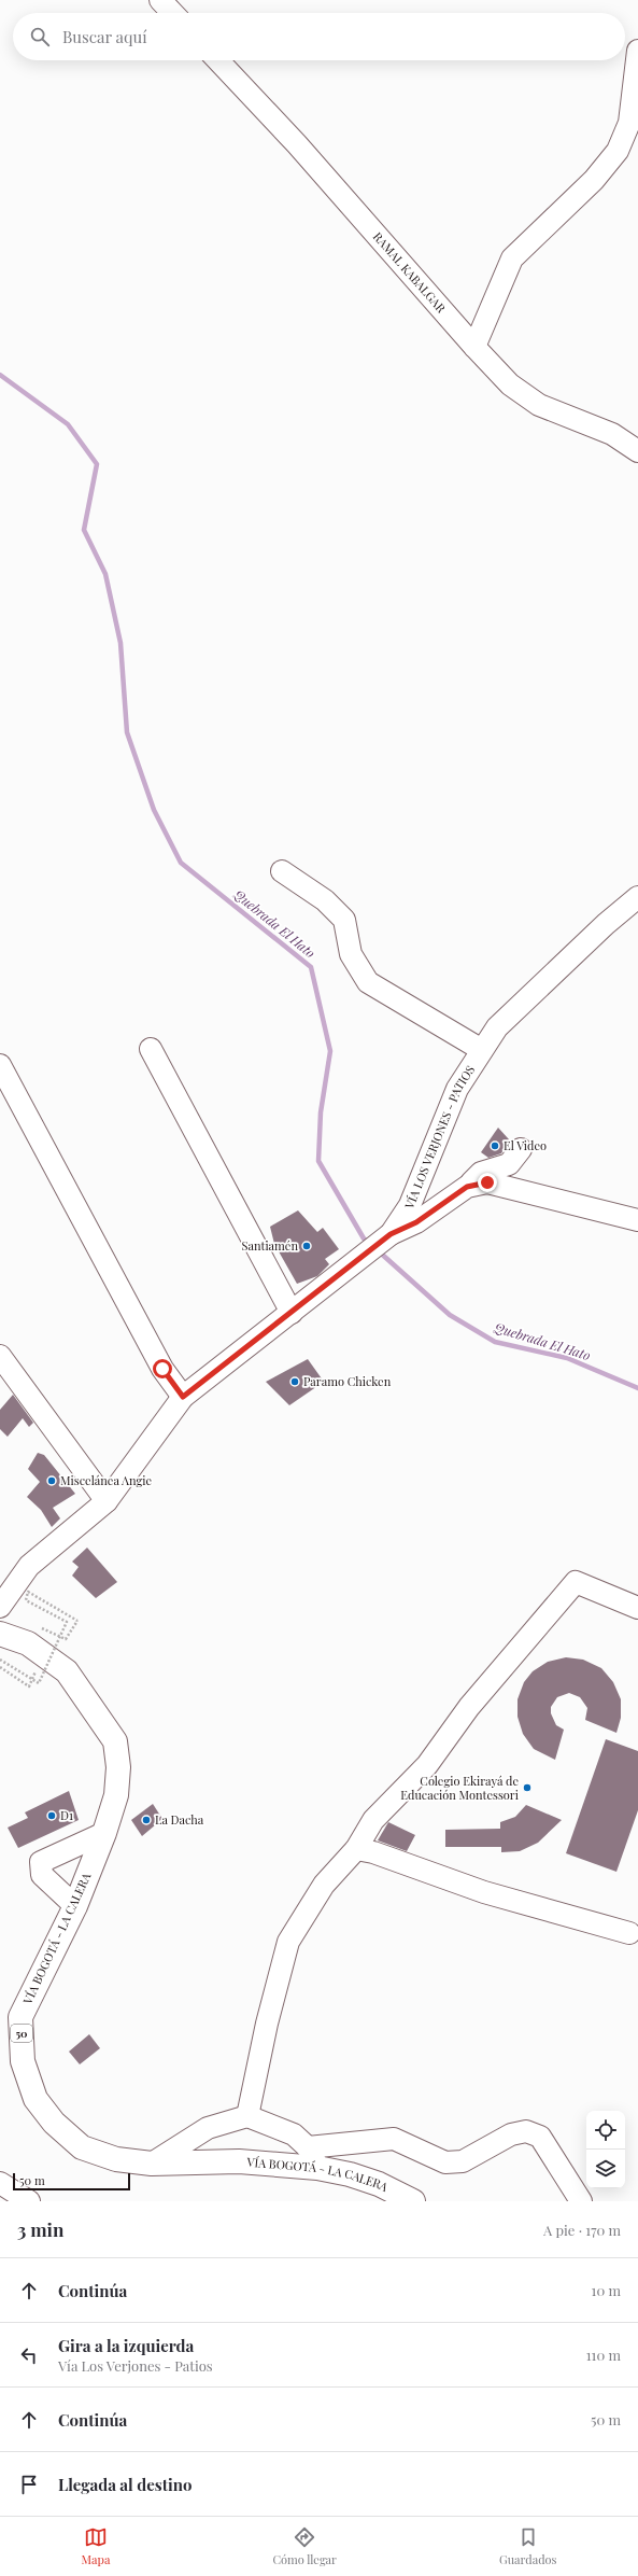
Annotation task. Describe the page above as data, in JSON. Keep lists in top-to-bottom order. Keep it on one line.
{"streets":{"main road":["VÍA BOGOTÁ - LA CALERA","50"],"street":["RAMAL KABALGAR","VÍA LOS VERJONES - PATIOS"]},"water":["Quebrada El Hato"],"places":["El Video","Santiamén","Paramo Chicken","Miscelánea Angie","Colegio Ekirayá de Educación Montessori","D1","La Dacha"],"scale_bar":"50 m","page":{"search":"Buscar aquí","scale":"50 m","heading":["3 min","A pie · 170 m"],"list":[["Continúa","10 m"],["Gira a la izquierda","Vía Los Verjones - Patios","110 m"],["Continúa","50 m"],"Llegada al destino"],"nav":["Mapa","Cómo llegar","Guardados"]}}
